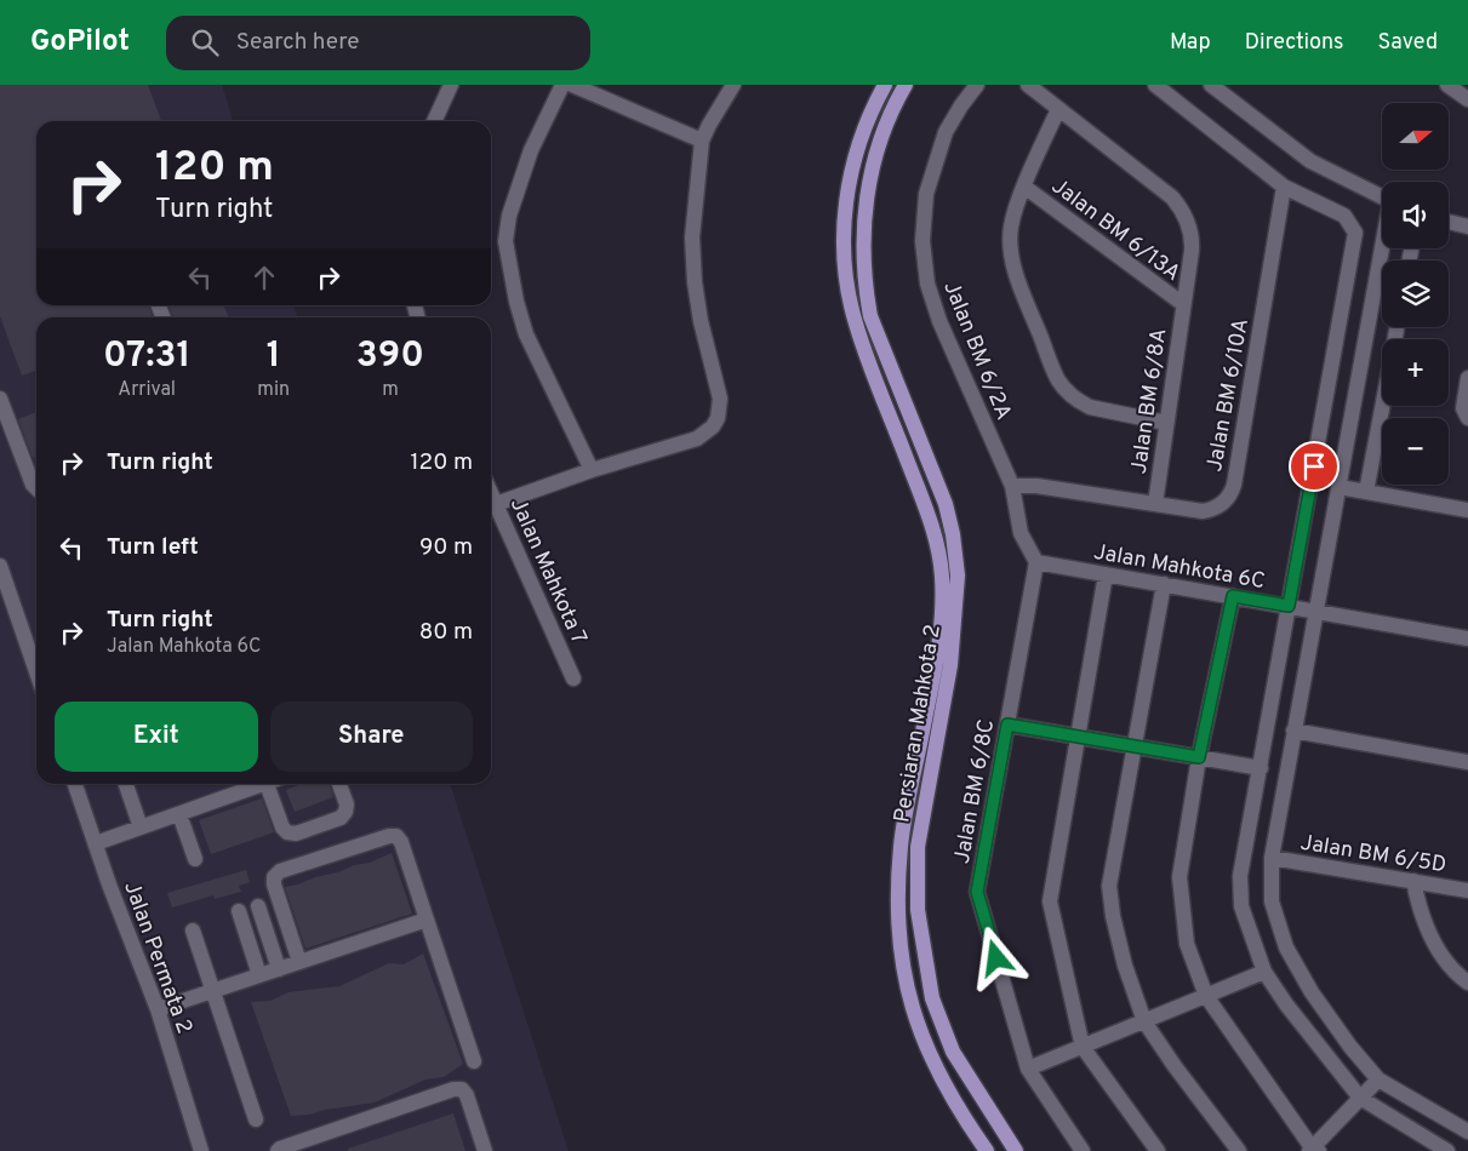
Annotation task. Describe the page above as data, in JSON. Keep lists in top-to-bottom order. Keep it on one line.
{"streets":{"main road":["Persiaran Mahkota 2"],"street":["Jalan BM 6/13A","Jalan BM 6/2A","Jalan BM 6/10A","Jalan BM 6/8A","Jalan Mahkota 6C","Jalan Mahkota 7","Jalan BM 6/8C","Jalan BM 6/5D","Jalan Permata 2"]},"crossings":[["Jalan BM 6/13A","Jalan BM 6/8A"],["Jalan BM 6/2A","Jalan BM 6/10A"],["Jalan BM 6/2A","Jalan Mahkota 6C"],["Jalan BM 6/2A","Jalan BM 6/8C"],["Jalan BM 6/10A","Jalan BM 6/8A"],["Jalan Mahkota 6C","Jalan BM 6/8C"]],"north":"right","page":{"header":"GoPilot","search":"Search here","nav":["Map","Directions","Saved"],"map_buttons":["+","−"],"turn":["120 m","Turn right"],"eta":["07:31","Arrival","1","min","390","m"],"list":[{"name":"Turn right","value":"120 m"},{"name":"Turn left","value":"90 m"},{"name":"Turn right","note":"Jalan Mahkota 6C","value":"80 m"}],"buttons":["Exit","Share"]}}
